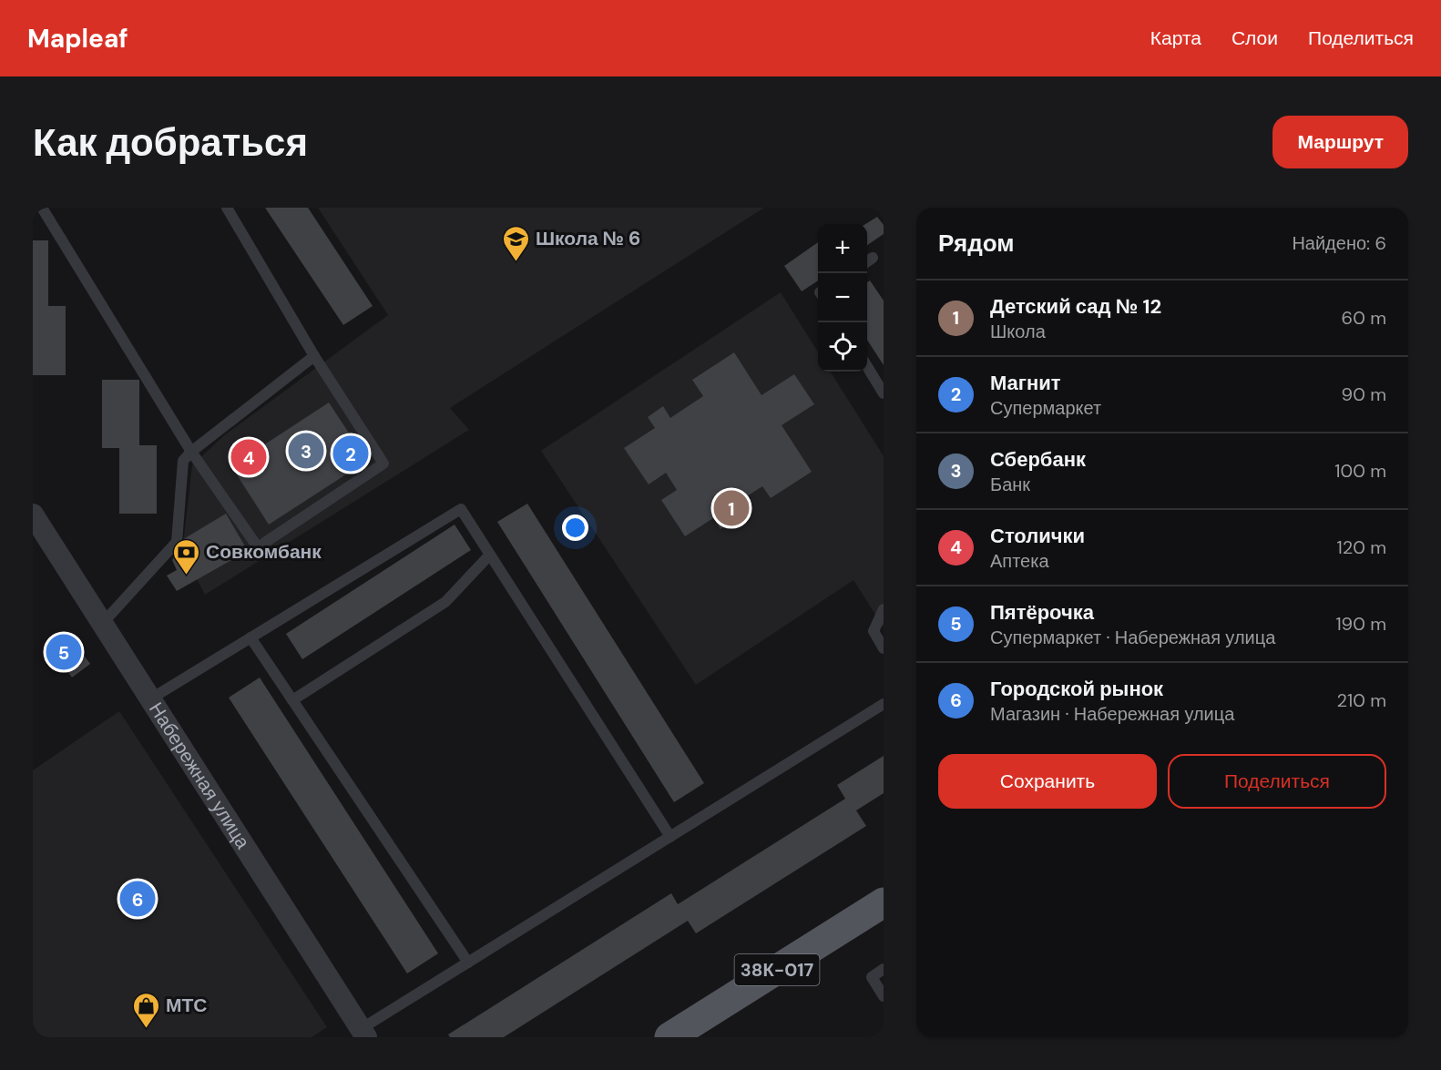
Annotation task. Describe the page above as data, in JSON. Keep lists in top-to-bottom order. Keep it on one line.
{"streets":{"main road":["38К-017"],"street":["Набережная улица"]},"places":{"school or university":["Школа № 6"],"bank":["Совкомбанк"],"shop":["МТС"]},"page":{"header":"Mapleaf","nav":["Карта","Слои","Поделиться"],"buttons":["Маршрут",["Сохранить","Поделиться"]],"title":"Как добраться","heading":["Рядом","Найдено: 6"],"map_buttons":["+","−"],"list":[{"mark":"1","name":"Детский сад № 12","note":"Школа","value":"60 m"},{"mark":"2","name":"Магнит","note":"Супермаркет","value":"90 m"},{"mark":"3","name":"Сбербанк","note":"Банк","value":"100 m"},{"mark":"4","name":"Столички","note":"Аптека","value":"120 m"},{"mark":"5","name":"Пятёрочка","note":"Супермаркет · Набережная улица","value":"190 m"},{"mark":"6","name":"Городской рынок","note":"Магазин · Набережная улица","value":"210 m"}],"pins":["3","2","4","1","5","6"]}}
